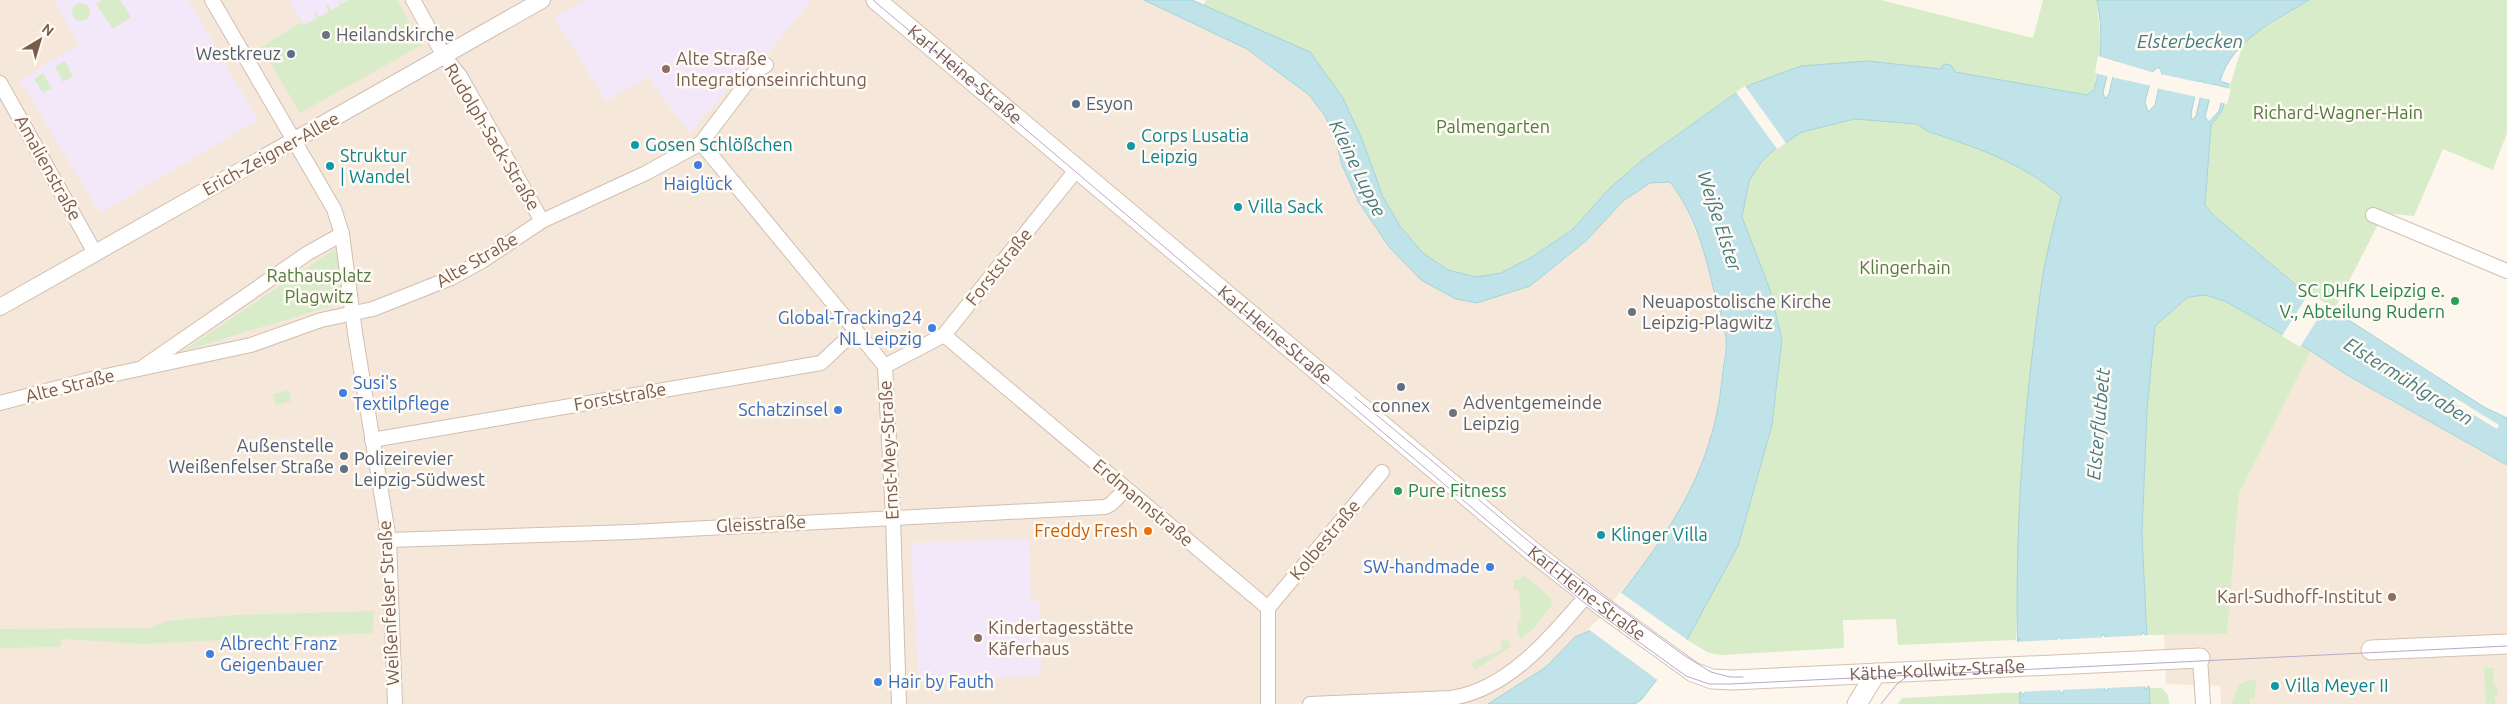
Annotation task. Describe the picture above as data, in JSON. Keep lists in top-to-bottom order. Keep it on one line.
{"streets":{"main road":["Karl-Heine-Straße","Käthe-Kollwitz-Straße"],"street":["Rudolph-Sack-Straße","Erich-Zeigner-Allee","Amalienstraße","Alte Straße","Forststraße","Ernst-Mey-Straße","Erdmannstraße","Gleisstraße","Kolbestraße","Weißenfelser Straße"]},"crossings":[["Karl-Heine-Straße","Forststraße"],["Karl-Heine-Straße","Käthe-Kollwitz-Straße"],["Rudolph-Sack-Straße","Erich-Zeigner-Allee"],["Rudolph-Sack-Straße","Alte Straße"],["Erich-Zeigner-Allee","Amalienstraße"],["Erich-Zeigner-Allee","Weißenfelser Straße"],["Alte Straße","Ernst-Mey-Straße"],["Alte Straße","Weißenfelser Straße"],["Forststraße","Ernst-Mey-Straße"],["Forststraße","Erdmannstraße"],["Forststraße","Weißenfelser Straße"],["Ernst-Mey-Straße","Gleisstraße"],["Erdmannstraße","Gleisstraße"],["Erdmannstraße","Kolbestraße"],["Gleisstraße","Weißenfelser Straße"]],"water":["Elsterbecken","Kleine Luppe","Weiße Elster","Elstermühlgraben","Elsterflutbett"],"parks":["Richard-Wagner-Hain","Palmengarten","Klingerhain","Rathausplatz Plagwitz"],"places":["Heilandskirche","Westkreuz","Alte Straße Integrationseinrichtung","Esyon","Gosen Schlößchen","Corps Lusatia Leipzig","Haiglück","Struktur | Wandel","Villa Sack","SC DHfK Leipzig e. V., Abteilung Rudern","Neuapostolische Kirche Leipzig-Plagwitz","Global-Tracking24 NL Leipzig","connex","Susi's Textilpflege","Schatzinsel","Adventgemeinde Leipzig","Außenstelle Weißenfelser Straße","Polizeirevier Leipzig-Südwest","Pure Fitness","Freddy Fresh","Klinger Villa","SW-handmade","Karl-Sudhoff-Institut","Kindertagesstätte Käferhaus","Albrecht Franz Geigenbauer","Hair by Fauth","Villa Meyer II"],"north":"top right"}
